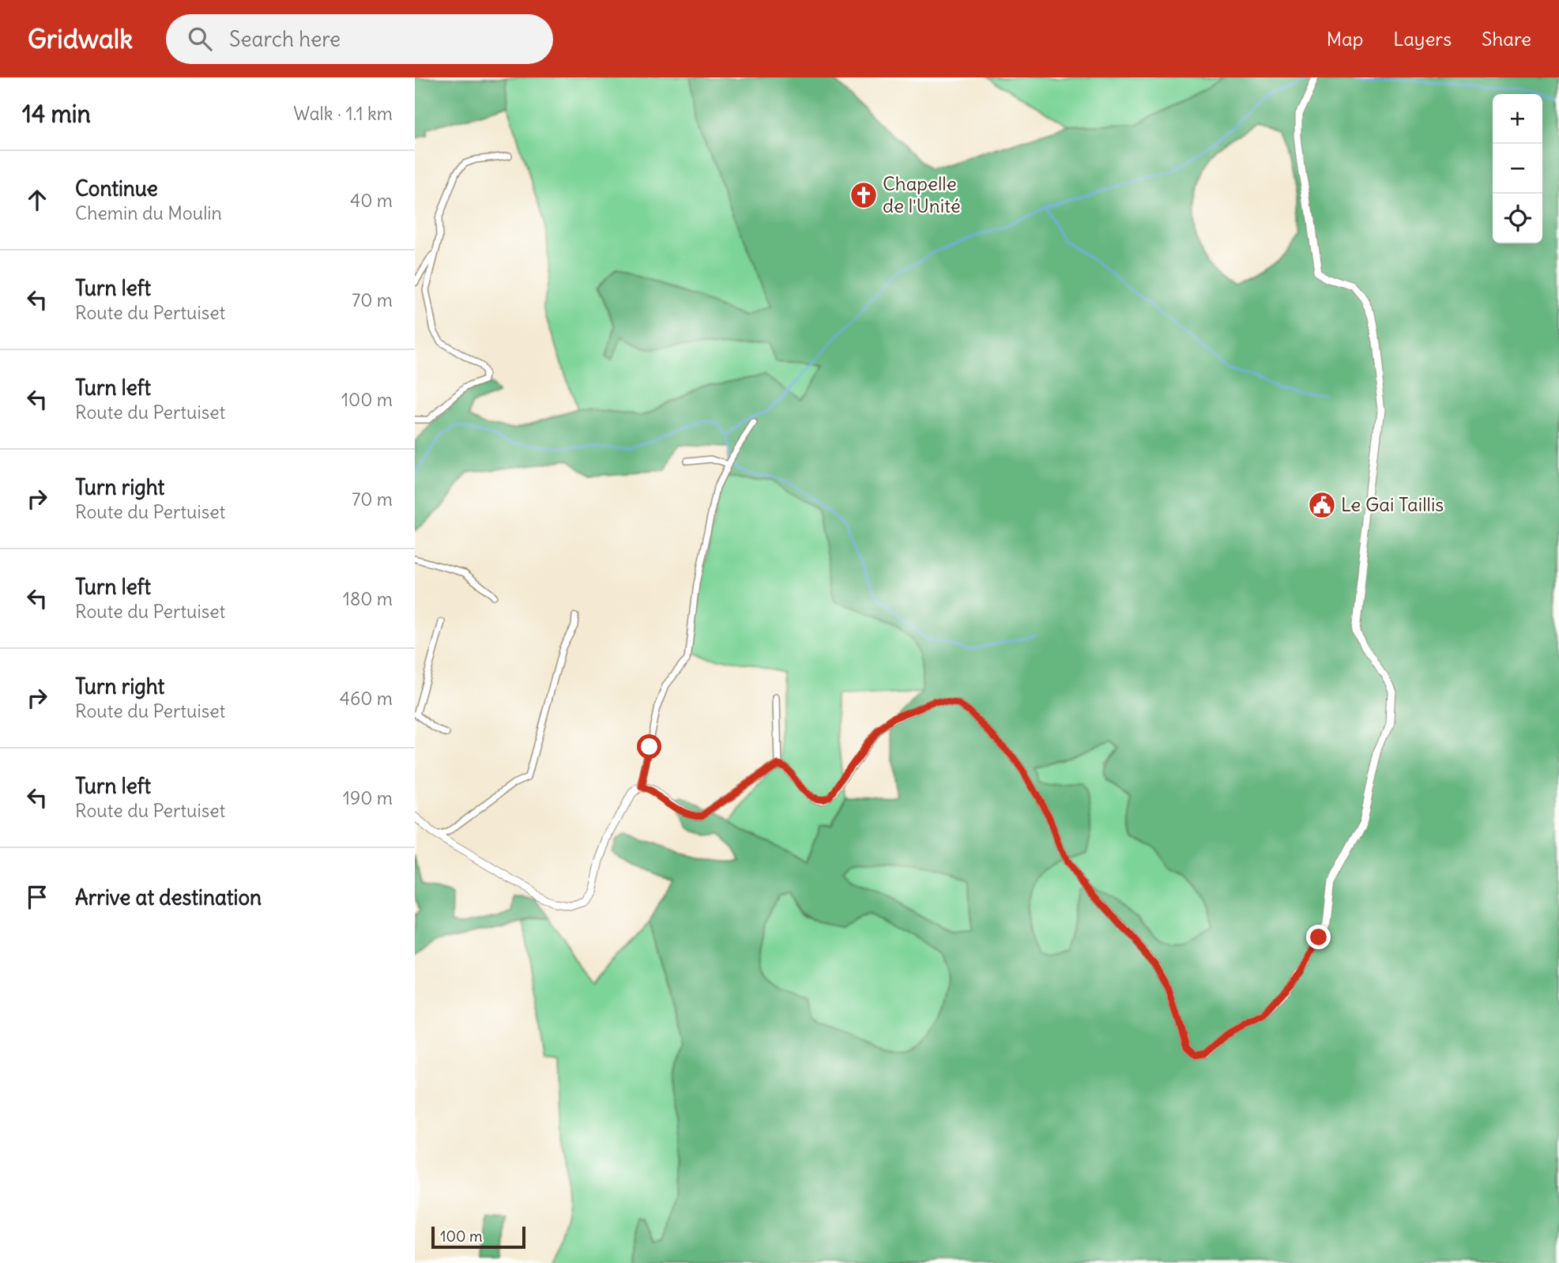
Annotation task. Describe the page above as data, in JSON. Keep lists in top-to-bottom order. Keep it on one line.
{"places":{"church":["Chapelle de l'Unité"],"public building":["Le Gai Taillis"]},"scale_bar":"100 m","page":{"header":"Gridwalk","search":"Search here","nav":["Map","Layers","Share"],"heading":["14 min","Walk · 1.1 km"],"map_buttons":["+","−"],"list":[["Continue","Chemin du Moulin","40 m"],["Turn left","Route du Pertuiset","70 m"],["Turn left","Route du Pertuiset","100 m"],["Turn right","Route du Pertuiset","70 m"],["Turn left","Route du Pertuiset","180 m"],["Turn right","Route du Pertuiset","460 m"],["Turn left","Route du Pertuiset","190 m"],"Arrive at destination"],"scale":"100 m"}}
